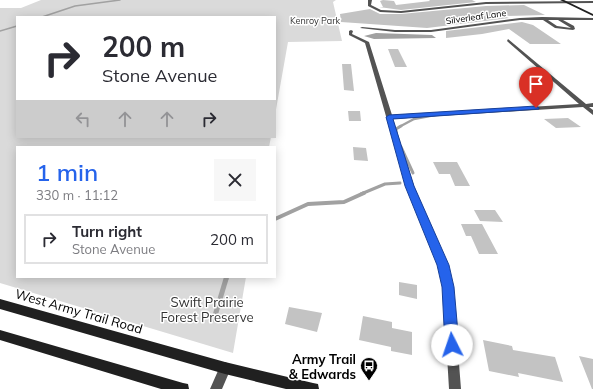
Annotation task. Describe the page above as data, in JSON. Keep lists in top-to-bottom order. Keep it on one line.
{"streets":{"main road":["West Army Trail Road"],"street":["Silverleaf Lane"]},"parks":["Kenroy Park","Swift Prairie Forest Preserve"],"places":{"bus stop":["Army Trail & Edwards"]},"page":{"turn":["200 m","Stone Avenue"],"heading":["1 min","330 m · 11:12"],"list":[{"name":"Turn right","note":"Stone Avenue","value":"200 m"}]}}
